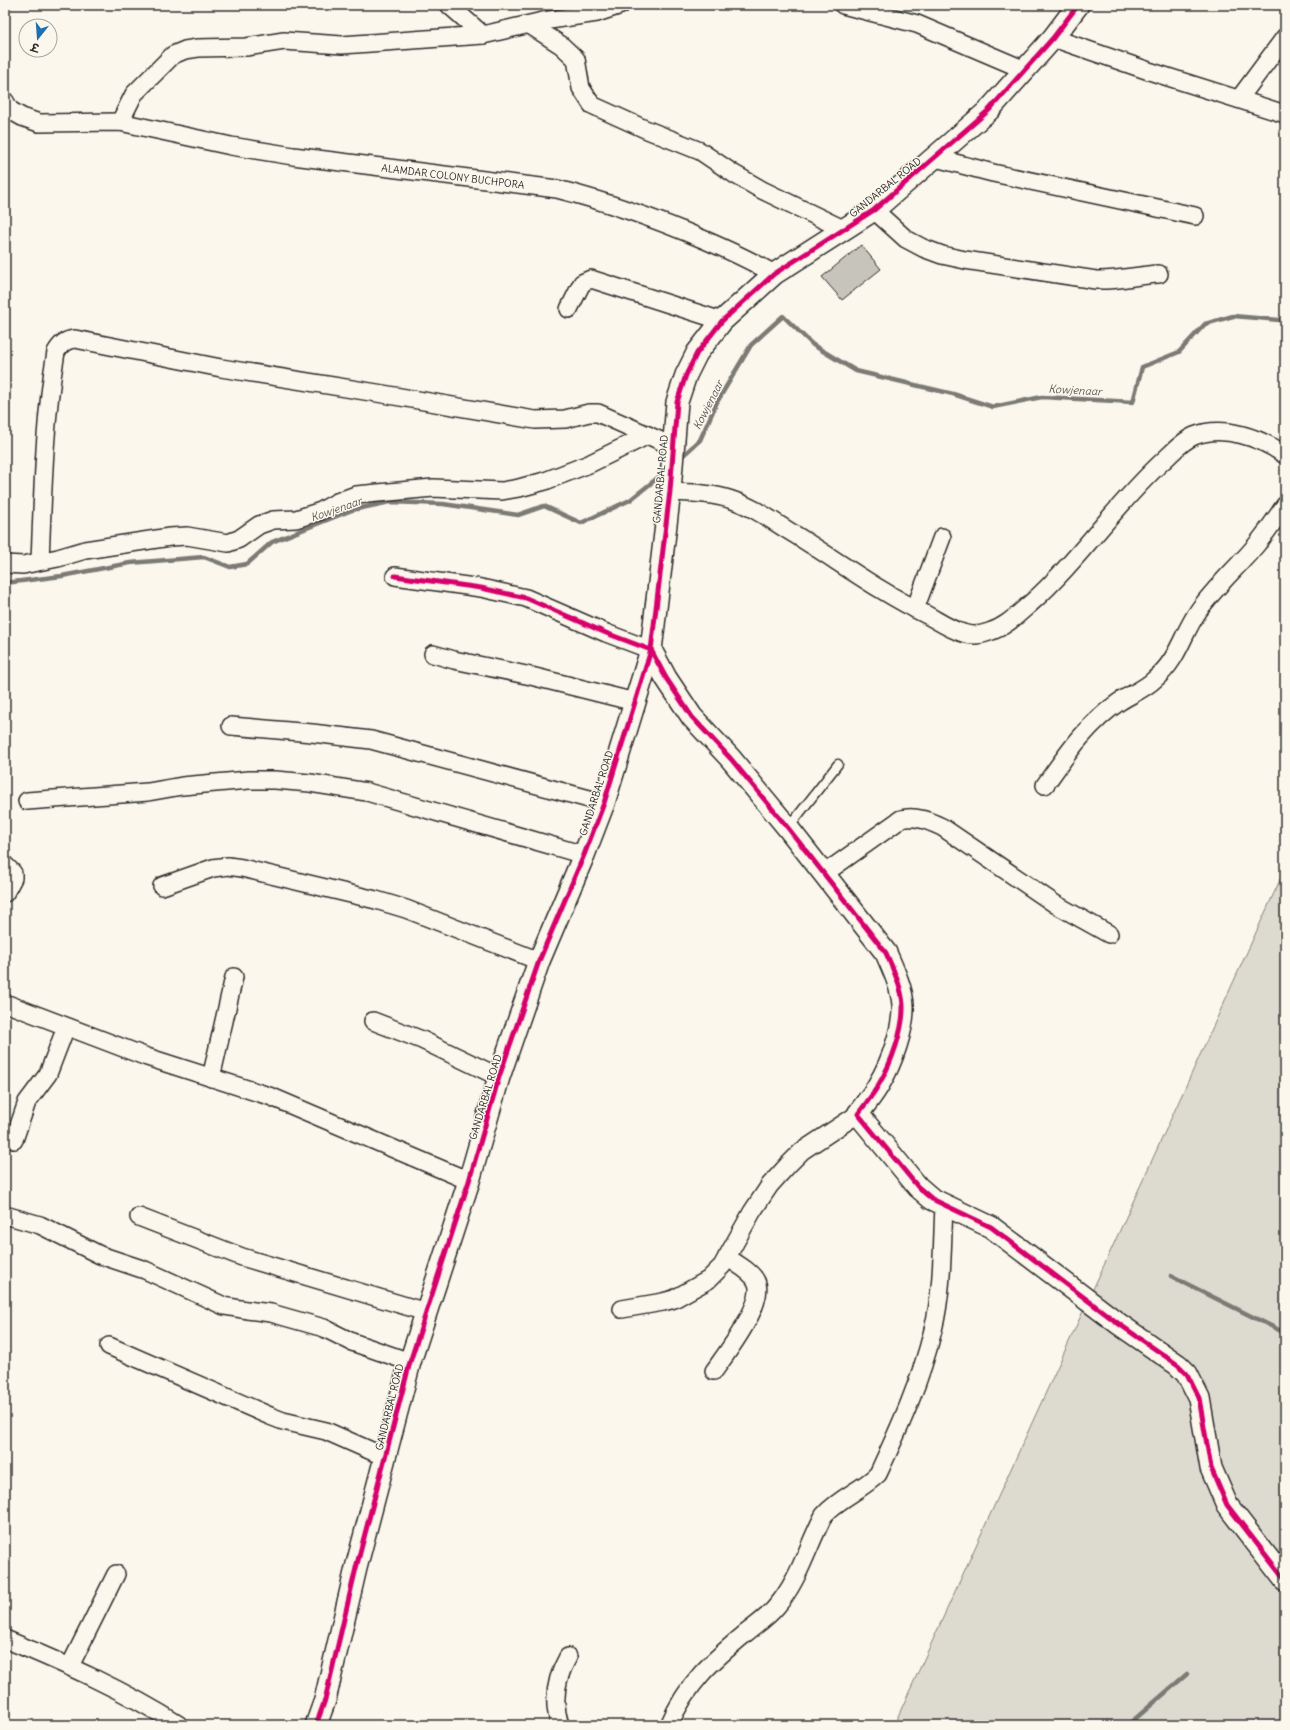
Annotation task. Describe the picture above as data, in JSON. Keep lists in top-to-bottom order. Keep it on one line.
{"streets":{"street":["ALAMDAR COLONY BUCHPORA","GANDARBAL ROAD"]},"crossings":[["ALAMDAR COLONY BUCHPORA","GANDARBAL ROAD"]],"water":["Kowjenaar"],"north":"bottom"}
